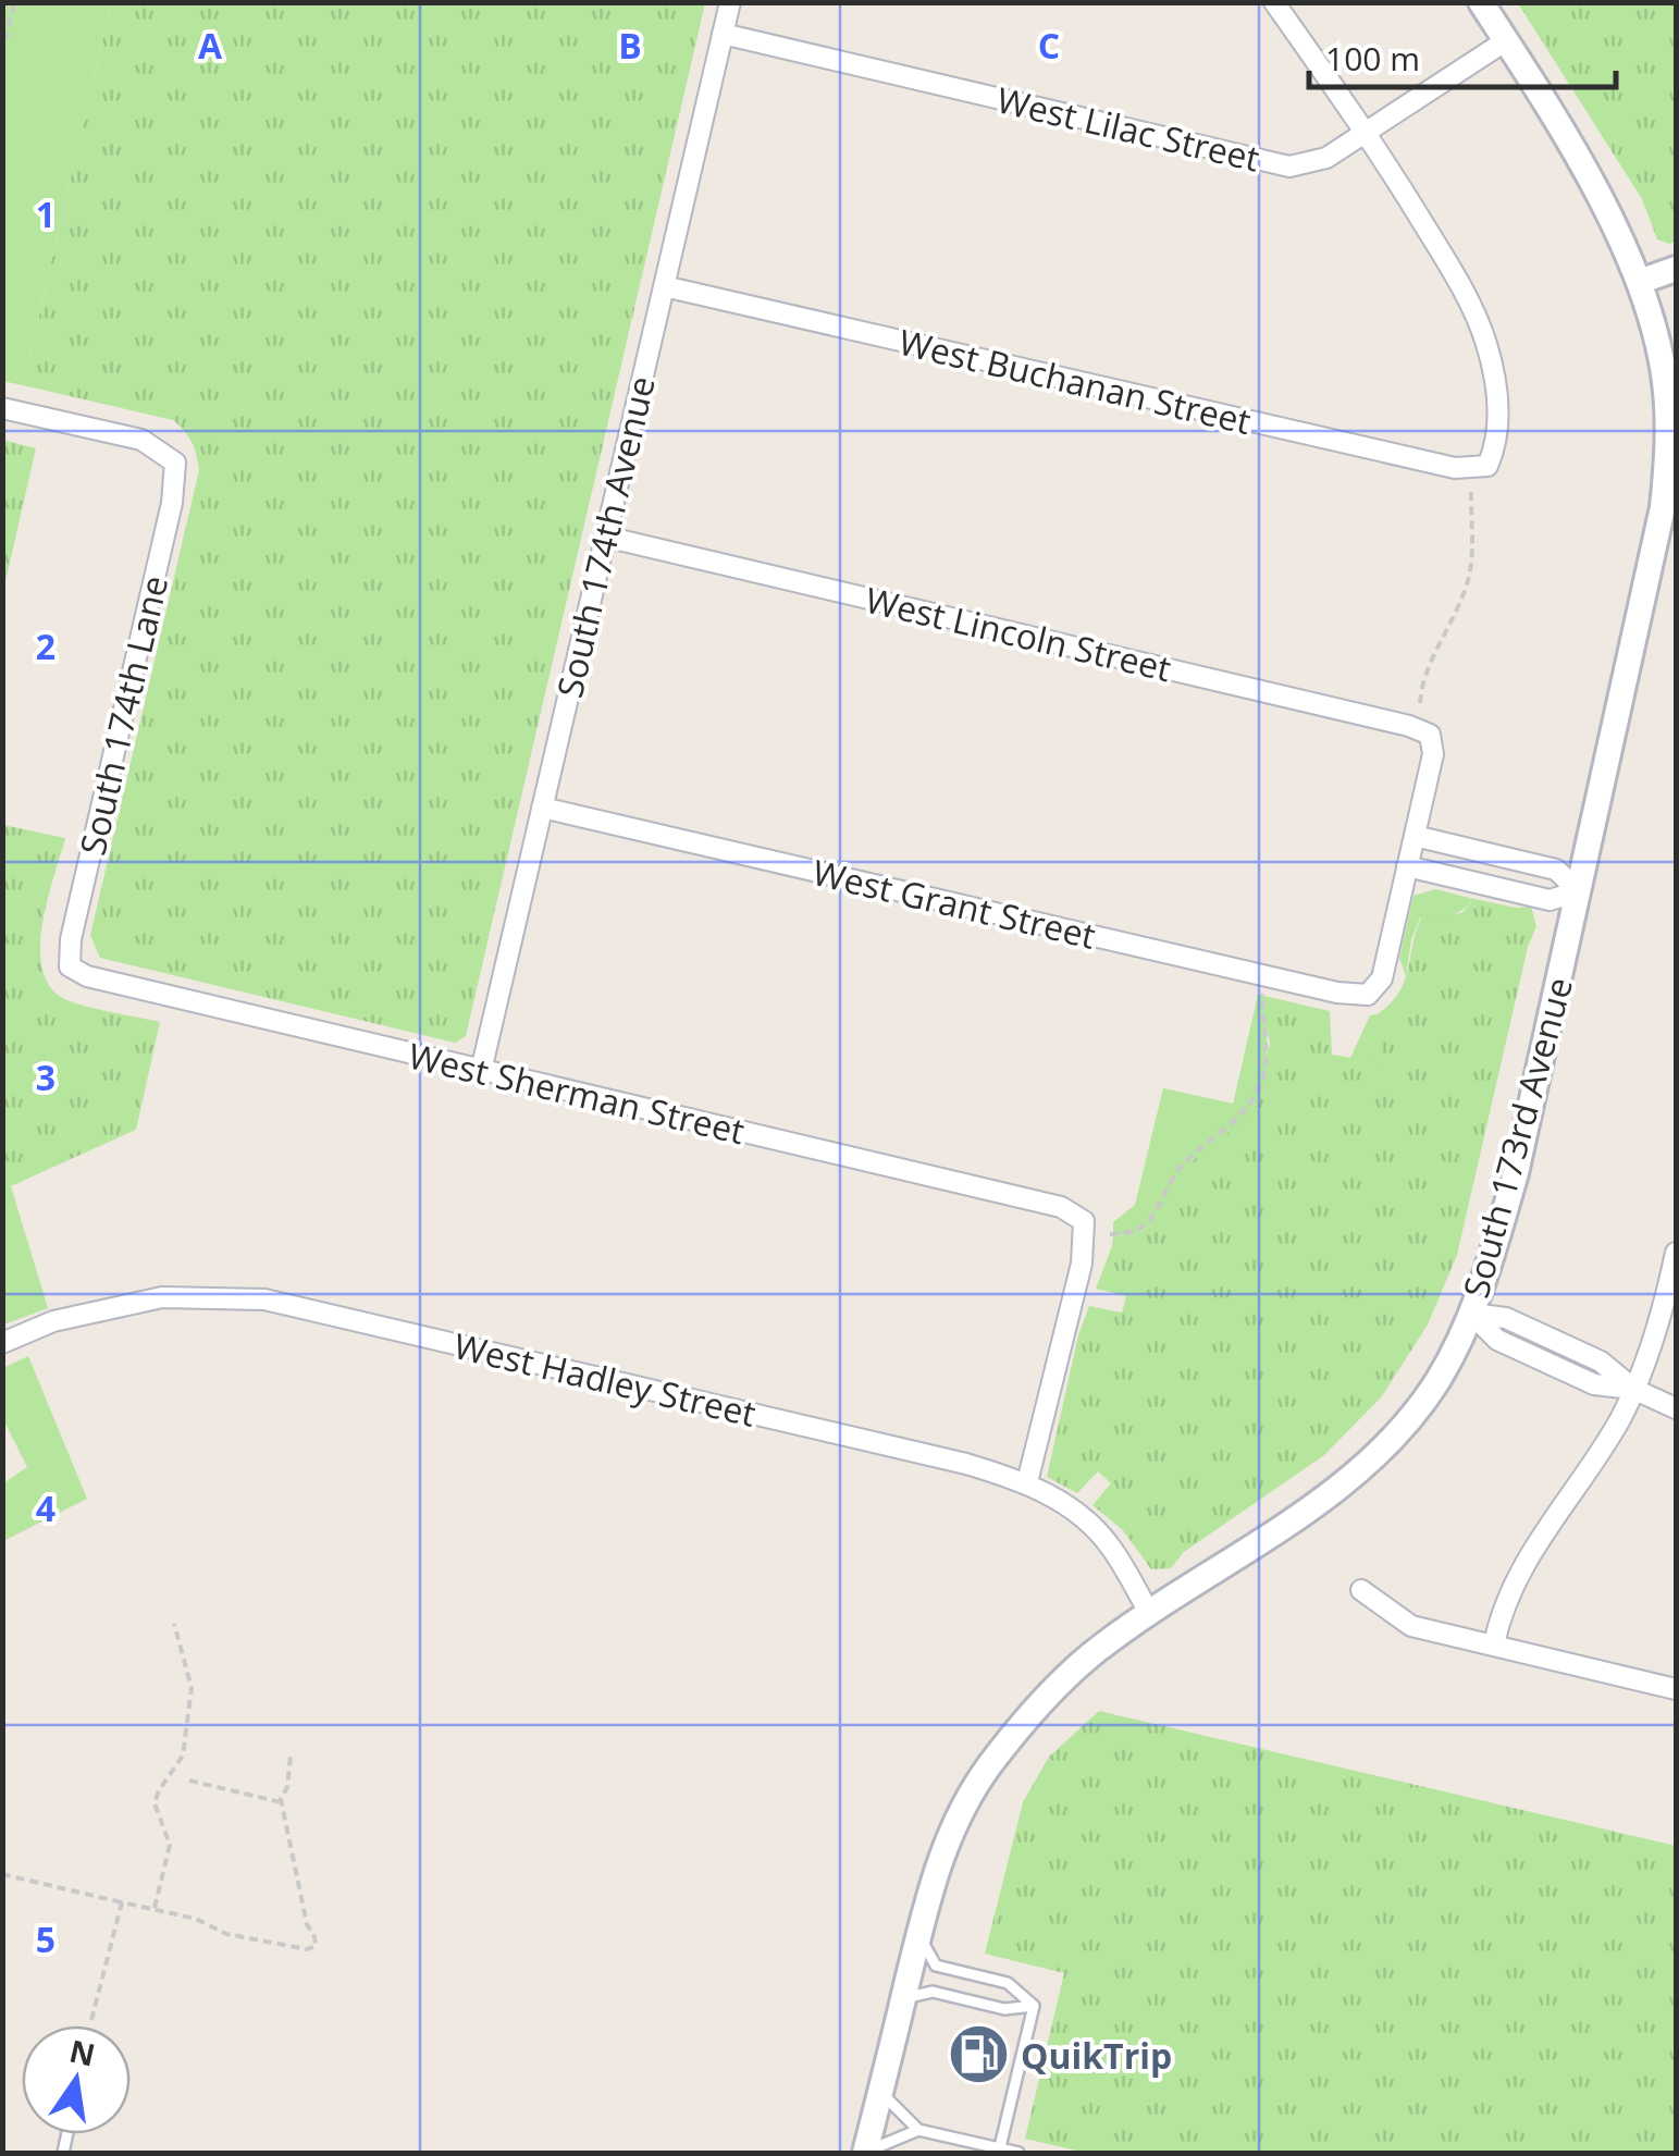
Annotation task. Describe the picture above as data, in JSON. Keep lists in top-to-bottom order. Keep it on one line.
{"streets":{"street":["West Lilac Street","West Buchanan Street","South 174th Avenue","West Lincoln Street","South 174th Lane","West Grant Street","West Sherman Street","South 173rd Avenue","West Hadley Street"]},"crossings":[["West Lilac Street","West Buchanan Street"],["West Lilac Street","South 174th Avenue"],["West Lilac Street","South 173rd Avenue"],["West Buchanan Street","South 174th Avenue"],["South 174th Avenue","West Lincoln Street"],["South 174th Avenue","West Grant Street"],["South 174th Avenue","West Sherman Street"],["South 174th Lane","West Sherman Street"],["West Sherman Street","West Hadley Street"],["South 173rd Avenue","West Hadley Street"]],"places":{"fuel station":["QuikTrip"]},"scale_bar":"100 m","north":"top","grid":{"columns":["A","B","C"],"rows":["1","2","3","4","5"]}}
